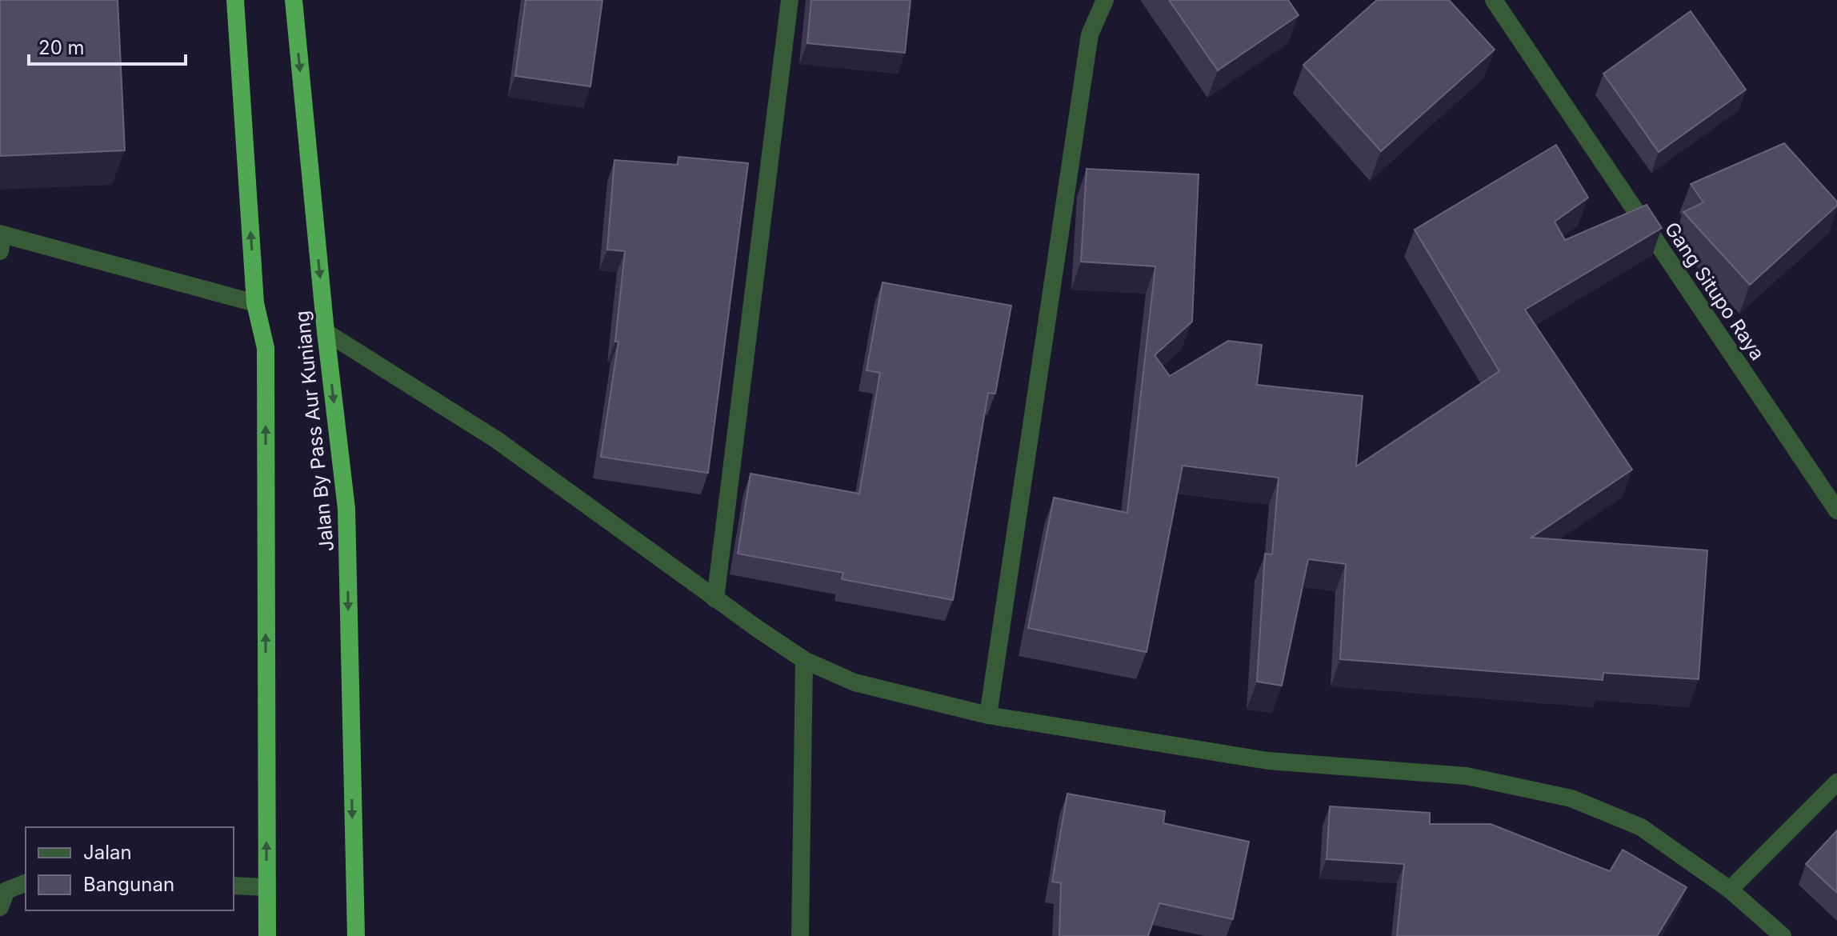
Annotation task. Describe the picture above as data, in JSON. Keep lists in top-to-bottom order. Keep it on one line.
{"streets":{"highway":["Jalan By Pass Aur Kuniang"],"street":["Gang Situpo Raya"]},"legend":["Jalan","Bangunan"],"scale_bar":"20 m"}
